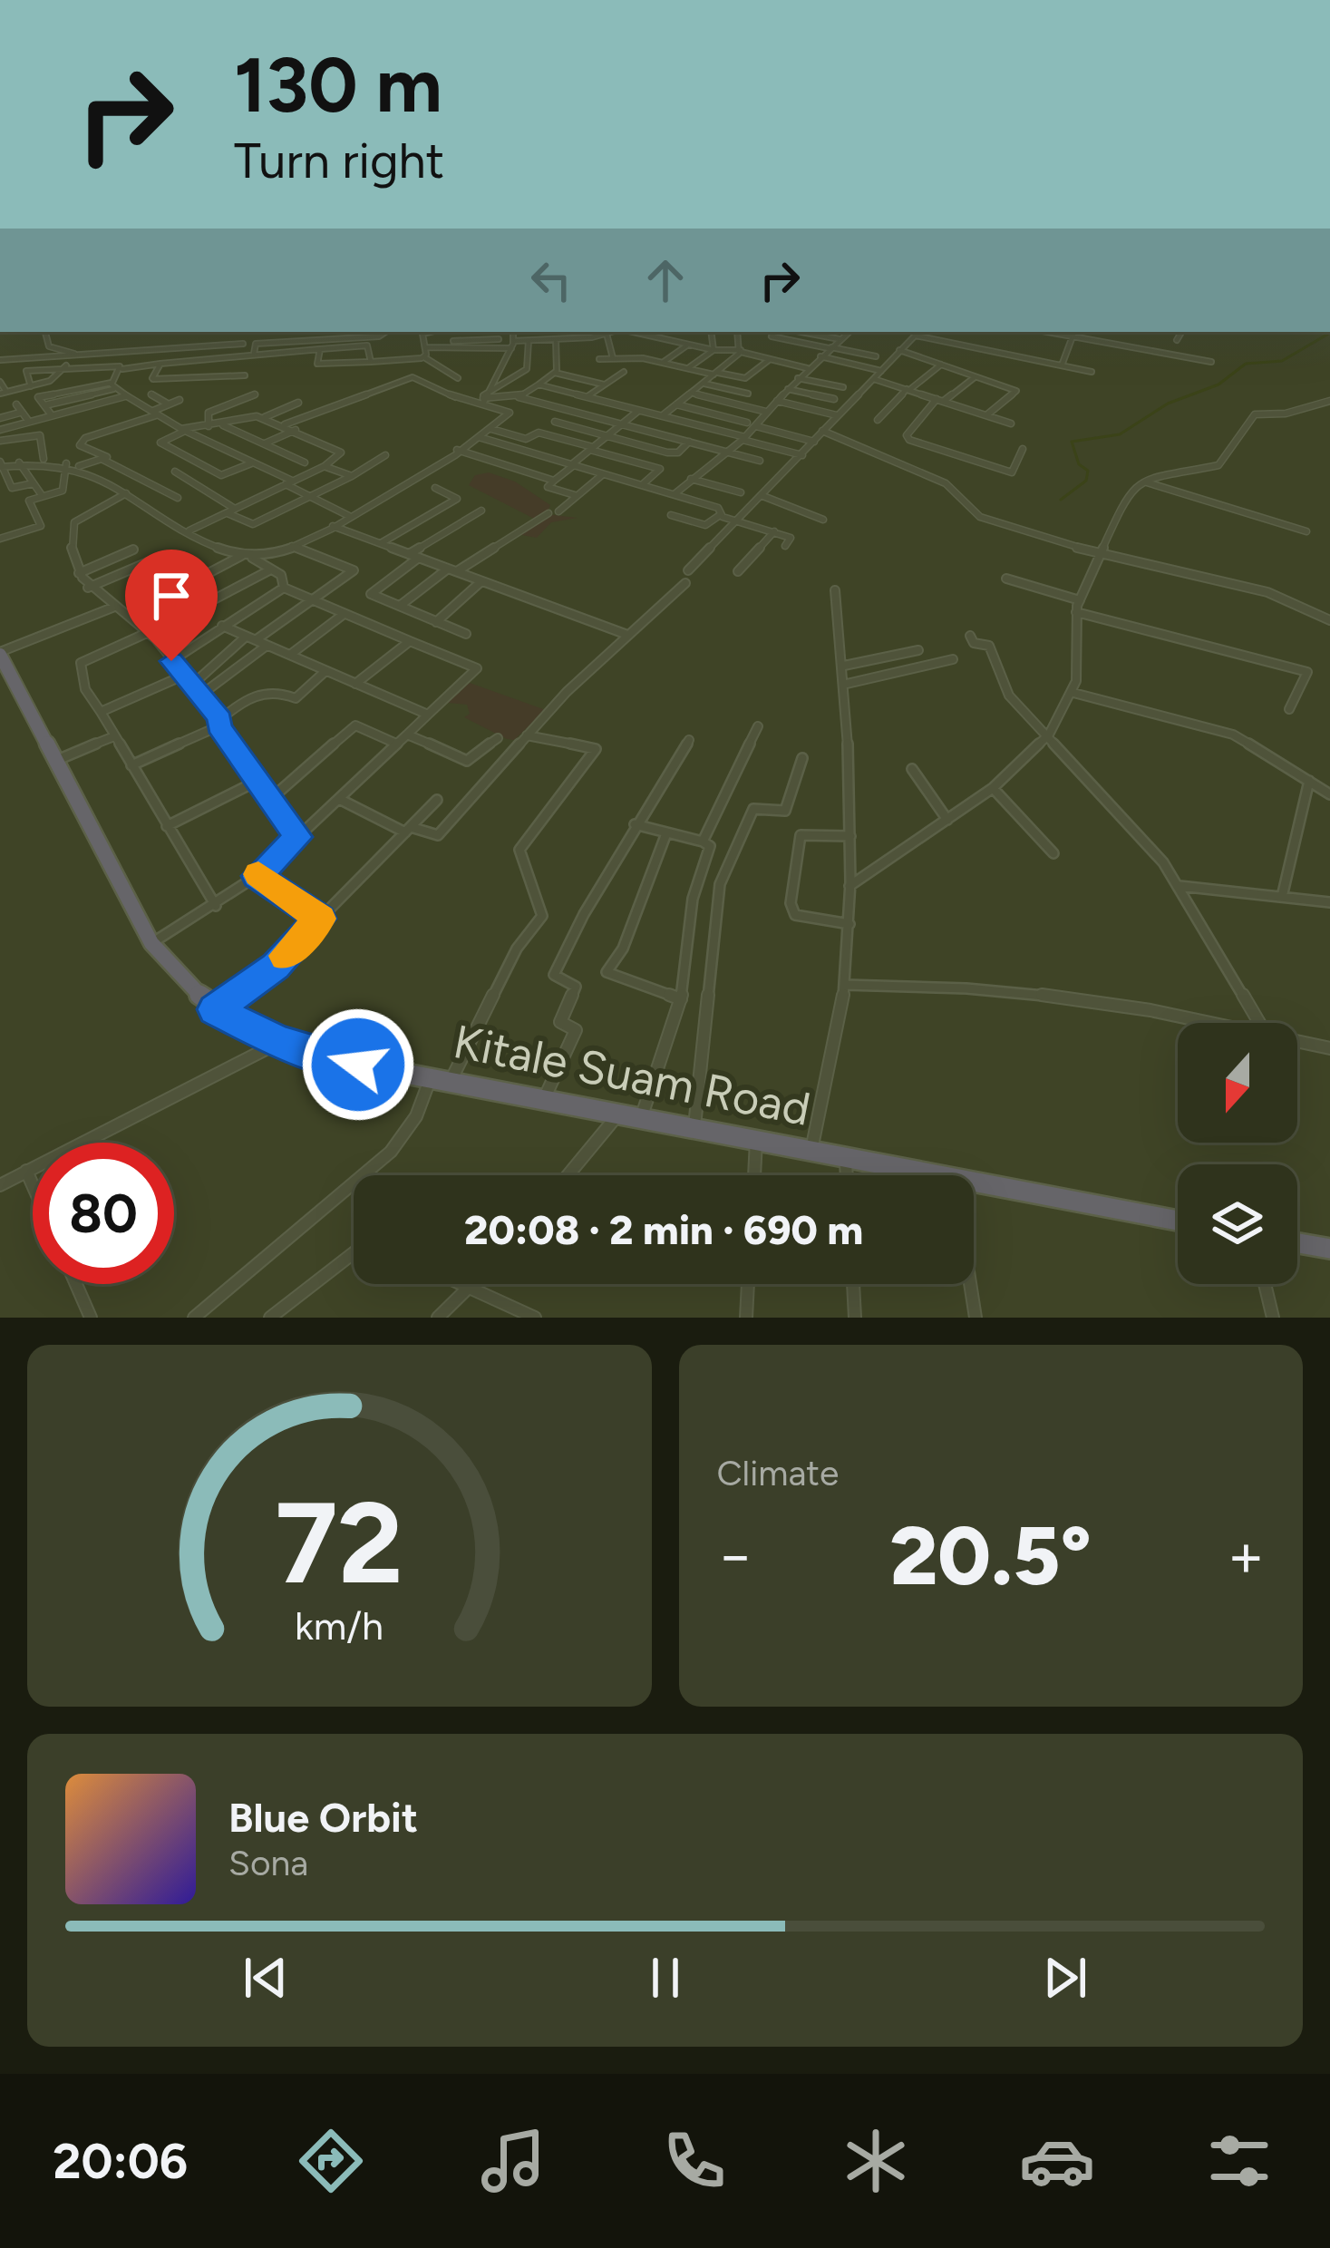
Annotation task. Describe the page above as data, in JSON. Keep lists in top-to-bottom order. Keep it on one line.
{"streets":{"highway":["Kitale Suam Road"]},"north":"bottom","page":{"turn":["130 m","Turn right"],"limit":"80","trip":"20:08 · 2 min · 690 m","tile":"Climate","heat":["−","20.5°","+"],"song":["Blue Orbit","Sona"],"tabs":"20:06","gauge":["72","km/h"]}}
